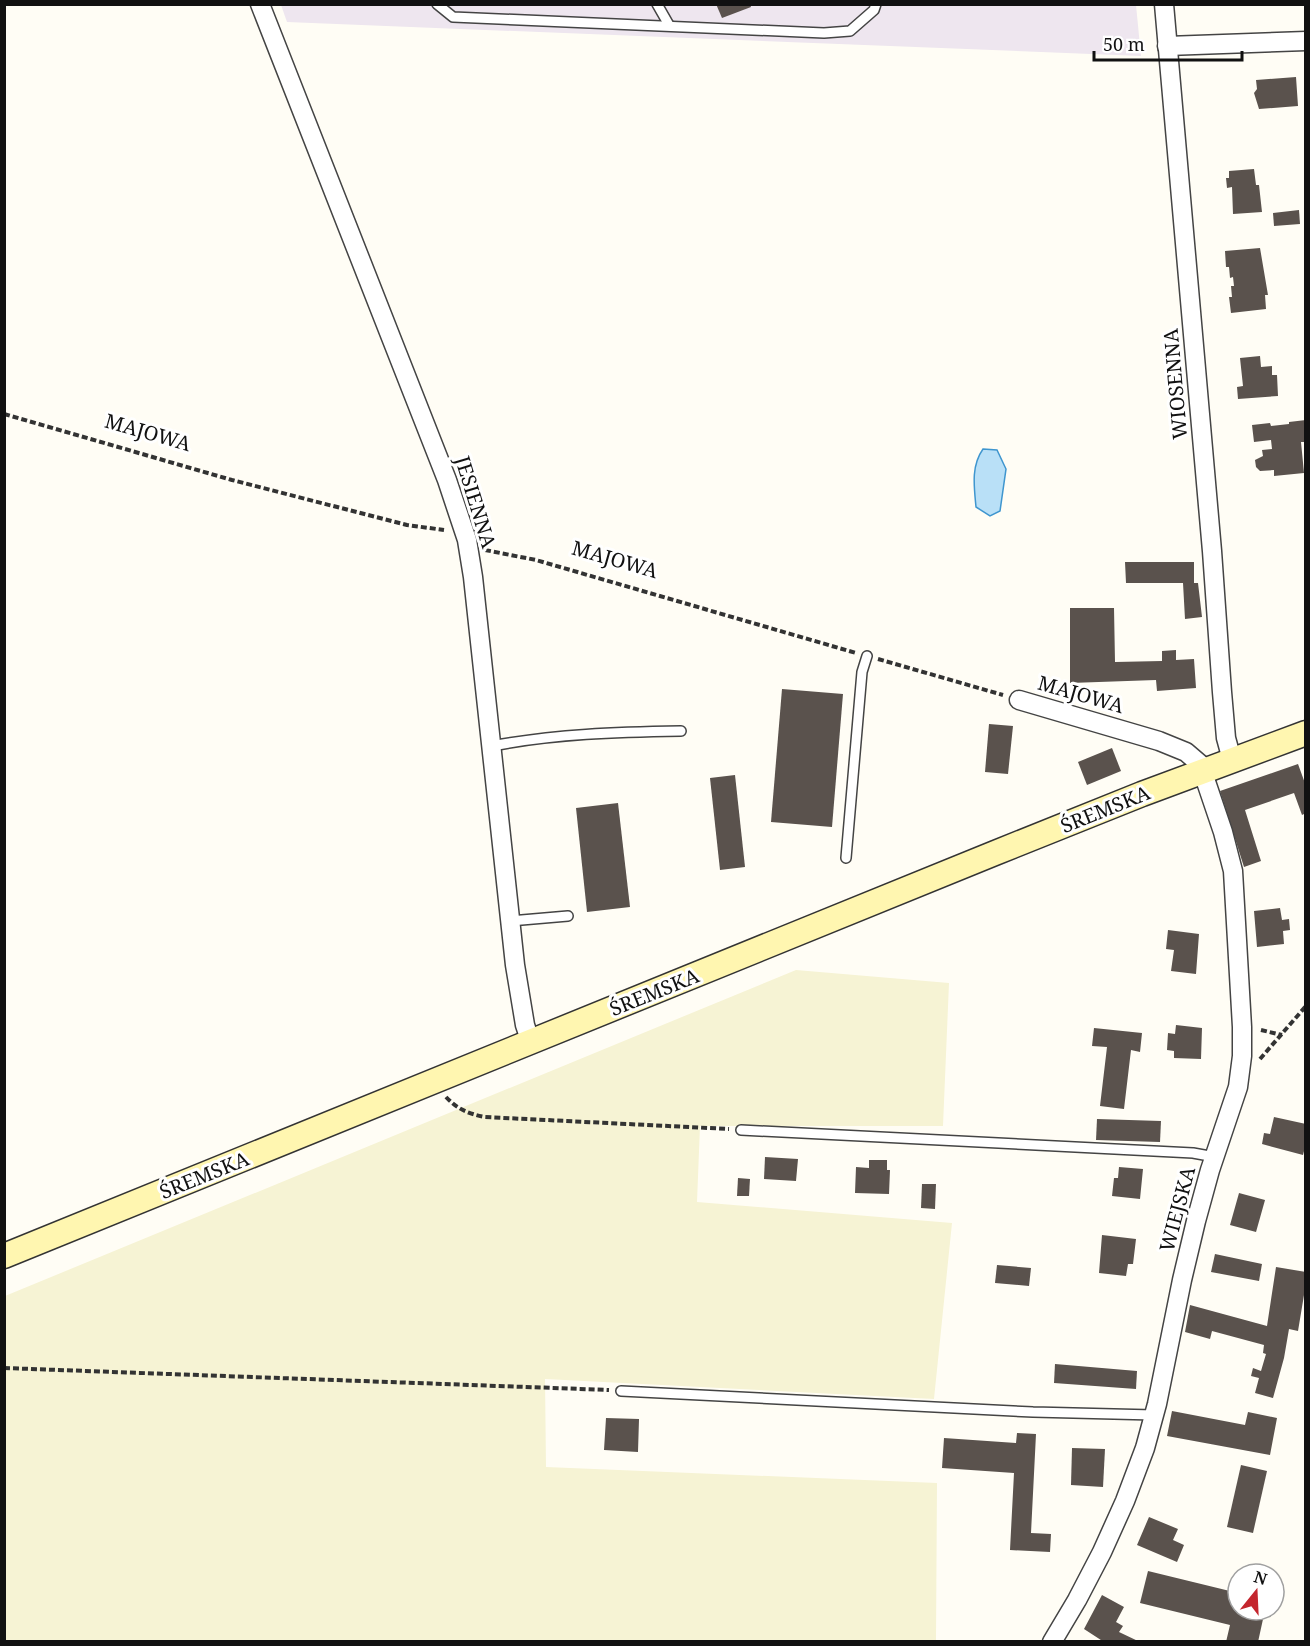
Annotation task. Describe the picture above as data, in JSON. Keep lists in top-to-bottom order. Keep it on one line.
{"streets":{"main road":["ŚREMSKA"],"street":["WIOSENNA","MAJOWA","JESIENNA","WIEJSKA"]},"crossings":[["WIOSENNA","ŚREMSKA"],["MAJOWA","JESIENNA"],["MAJOWA","ŚREMSKA"],["MAJOWA","WIEJSKA"],["JESIENNA","ŚREMSKA"],["ŚREMSKA","WIEJSKA"]],"scale_bar":"50 m","north":"top"}
